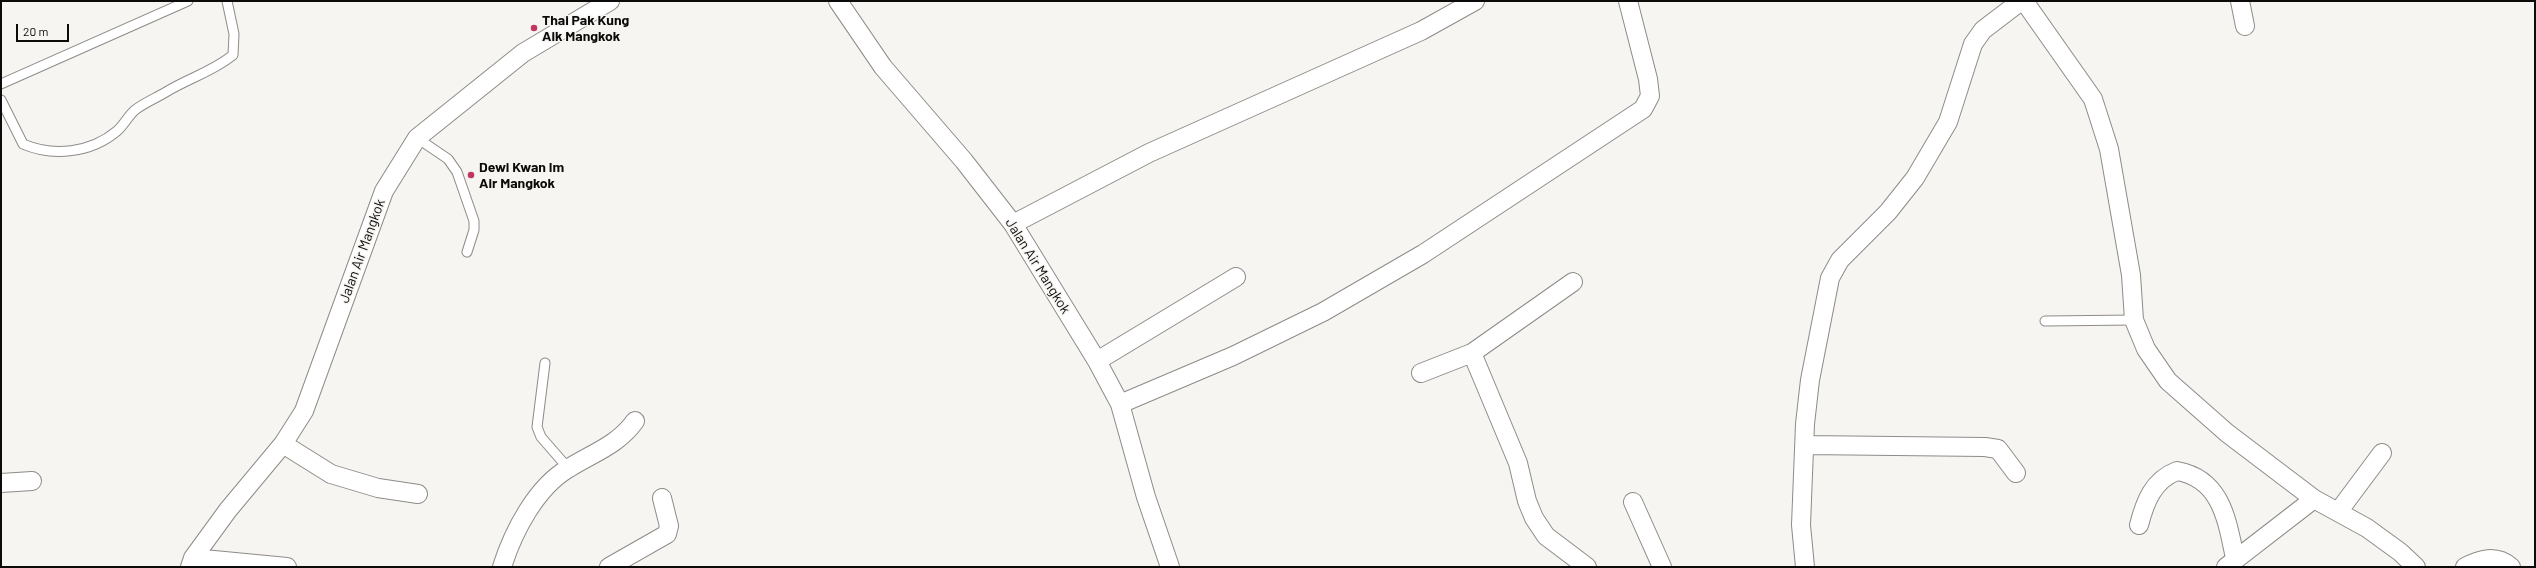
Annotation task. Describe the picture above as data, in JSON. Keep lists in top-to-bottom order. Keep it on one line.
{"streets":{"street":["Jalan Air Mangkok"]},"places":["Thai Pak Kung Aik Mangkok","Dewi Kwan Im Air Mangkok"],"scale_bar":"20 m"}
